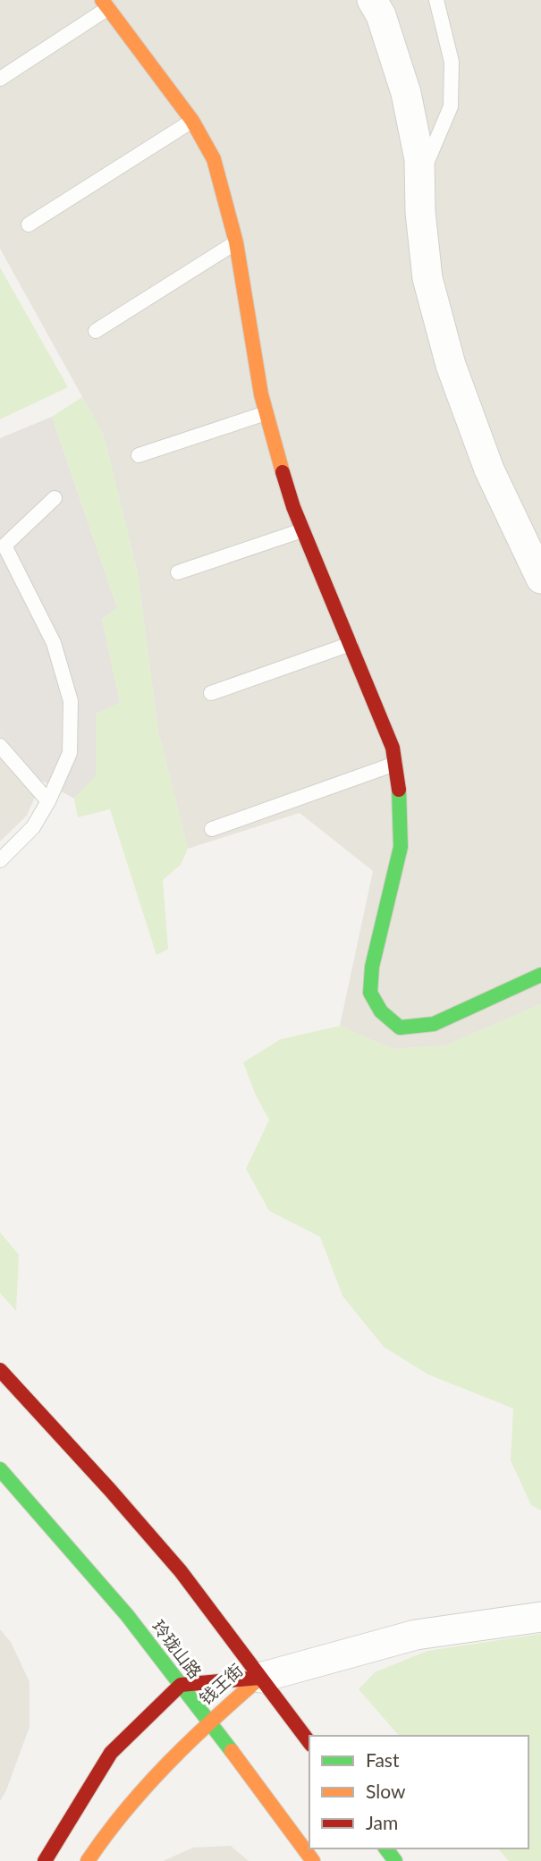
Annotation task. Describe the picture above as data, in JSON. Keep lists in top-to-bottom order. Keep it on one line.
{"streets":{"main road":["玲珑山路","钱王街"]},"crossings":[["玲珑山路","钱王街"]],"legend":["Fast","Slow","Jam"]}
